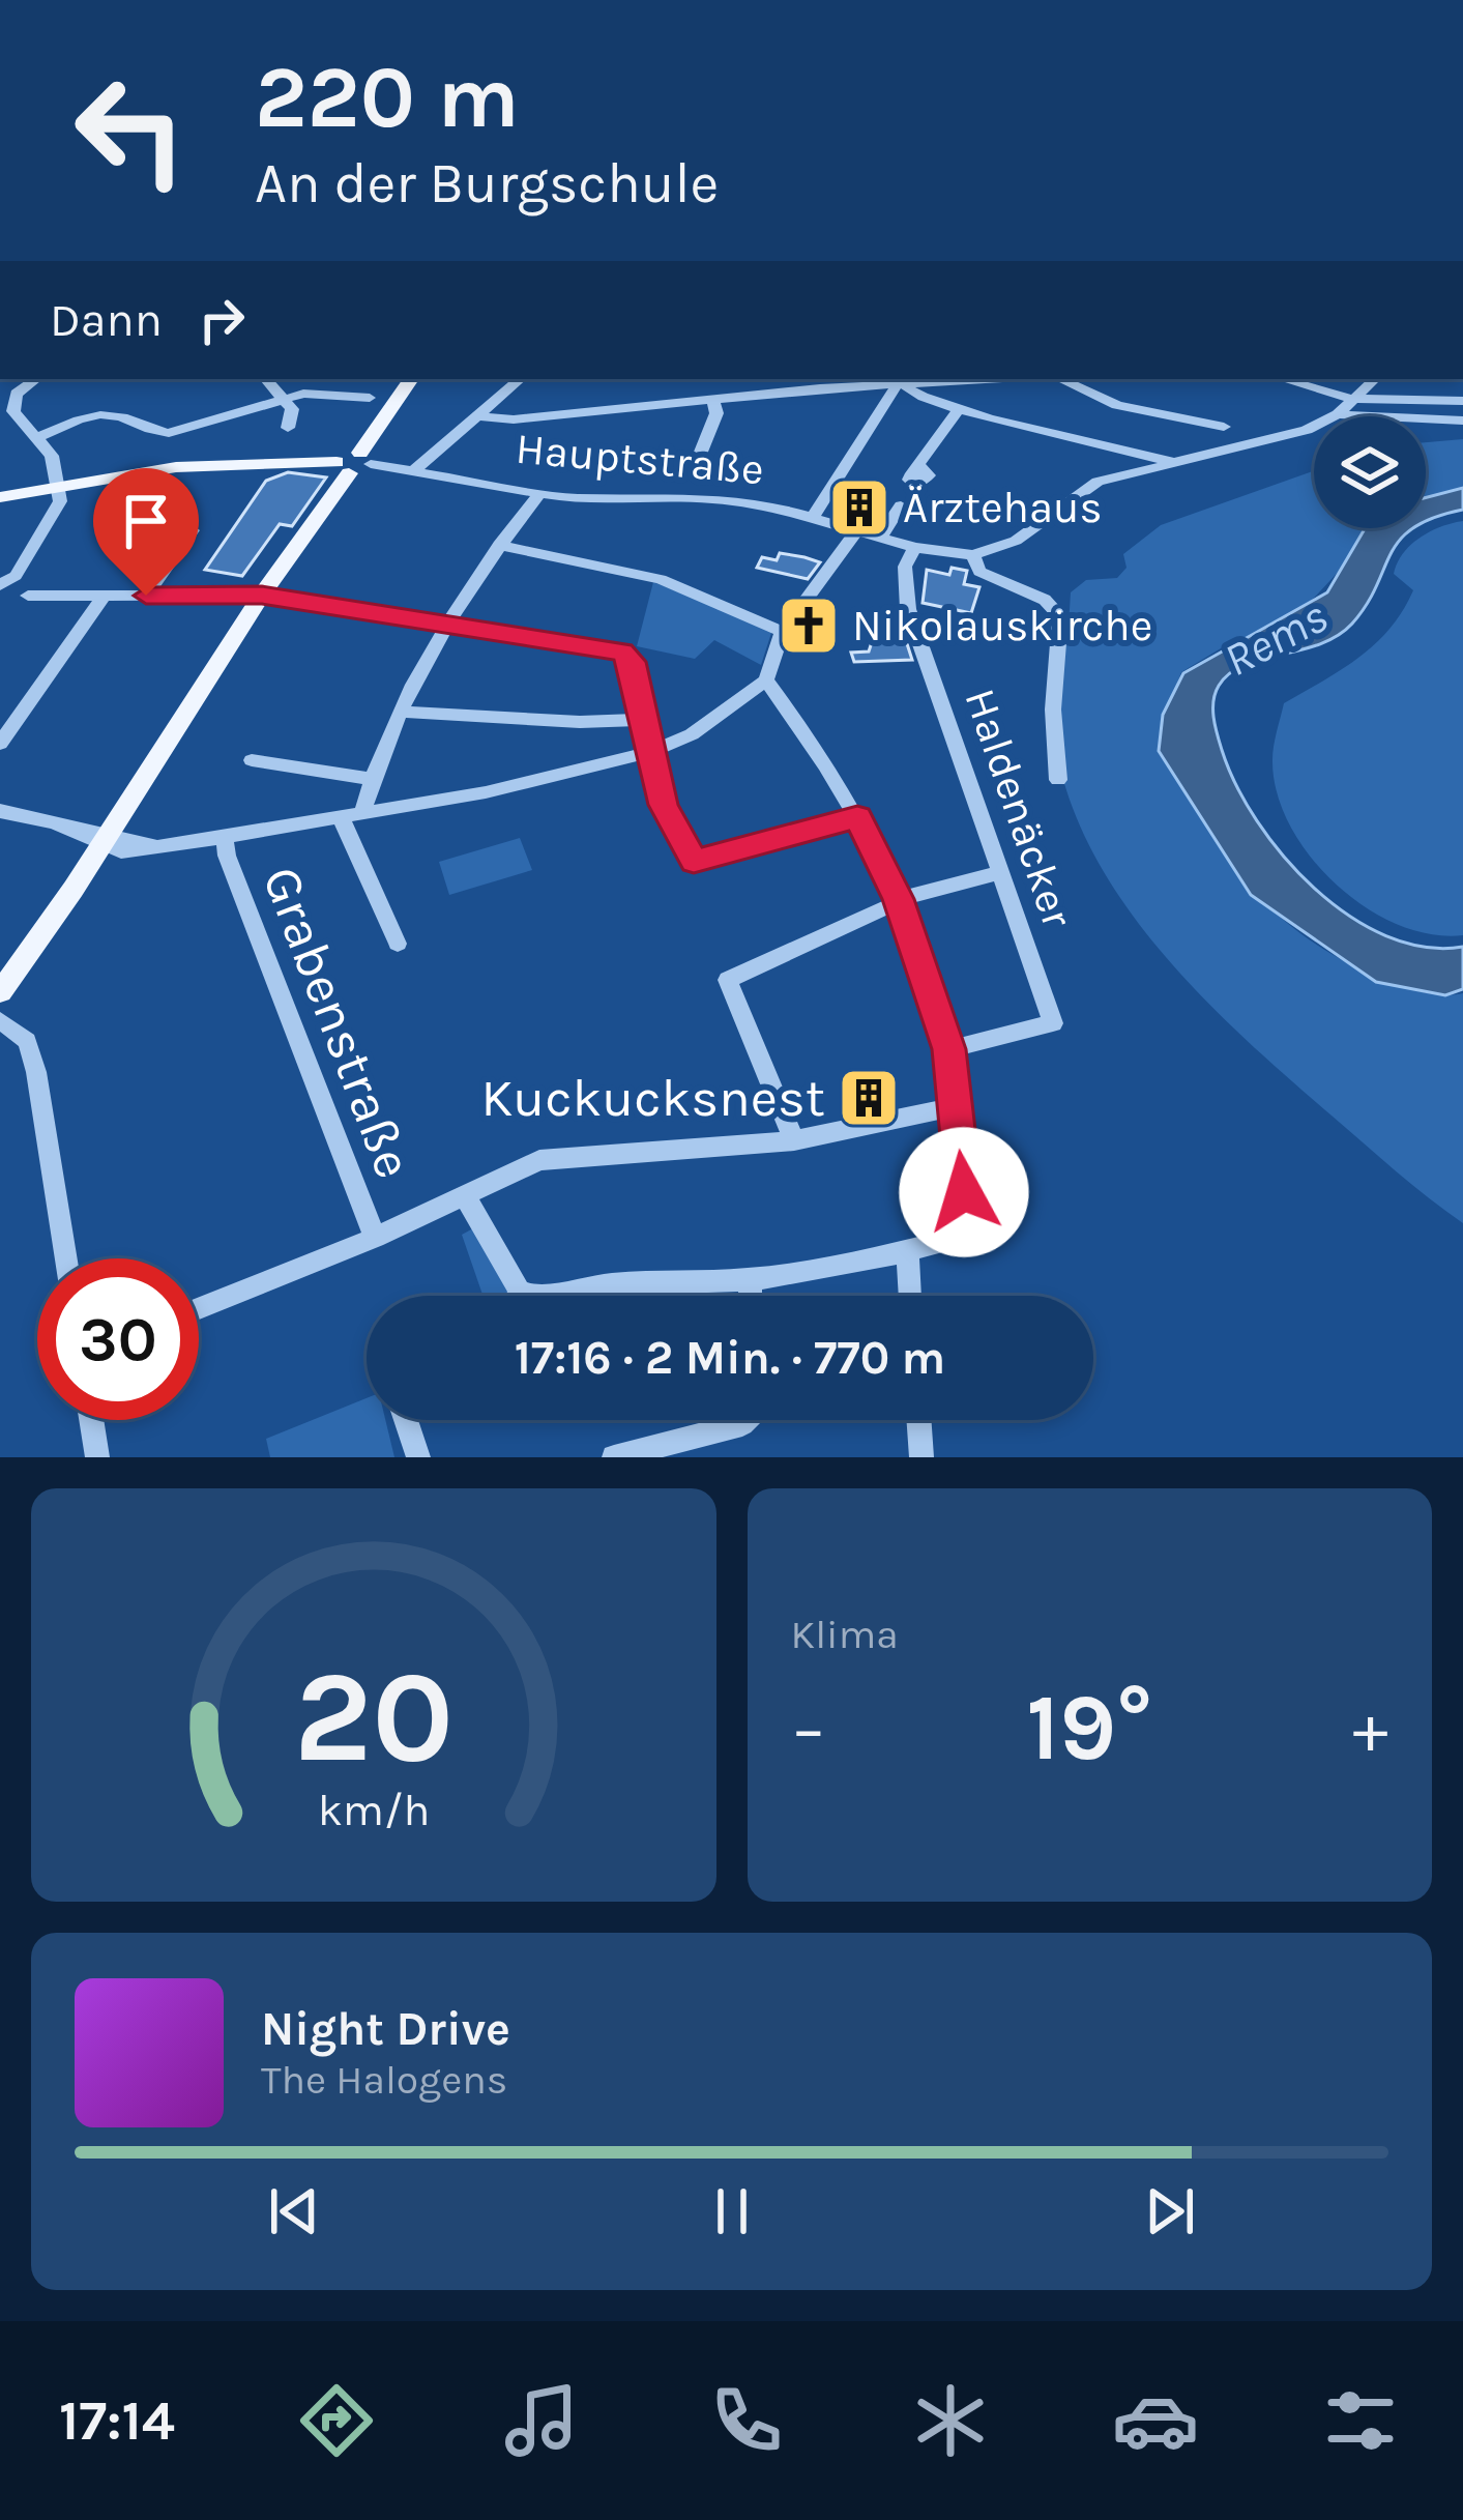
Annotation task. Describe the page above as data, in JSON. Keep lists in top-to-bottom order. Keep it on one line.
{"streets":{"street":["Hauptstraße","Haldenäcker","Grabenstraße"]},"crossings":[["Hauptstraße","Haldenäcker"]],"water":["Rems"],"places":{"building":["Ärztehaus","Kuckucksnest"],"church":["Nikolauskirche"]},"page":{"turn":["220 m","An der Burgschule"],"then":"Dann","limit":"30","trip":"17:16 · 2 Min. · 770 m","tile":"Klima","heat":["−","19°","+"],"song":["Night Drive","The Halogens"],"tabs":"17:14","gauge":["20","km/h"]}}
